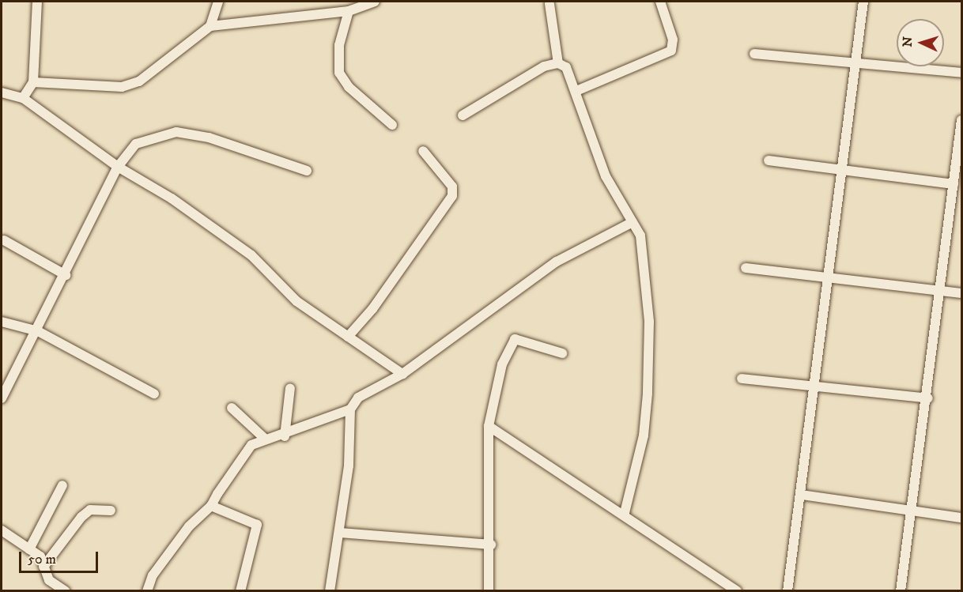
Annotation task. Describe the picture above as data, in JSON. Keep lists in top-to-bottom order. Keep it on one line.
{"scale_bar":"50 m","north":"left"}
